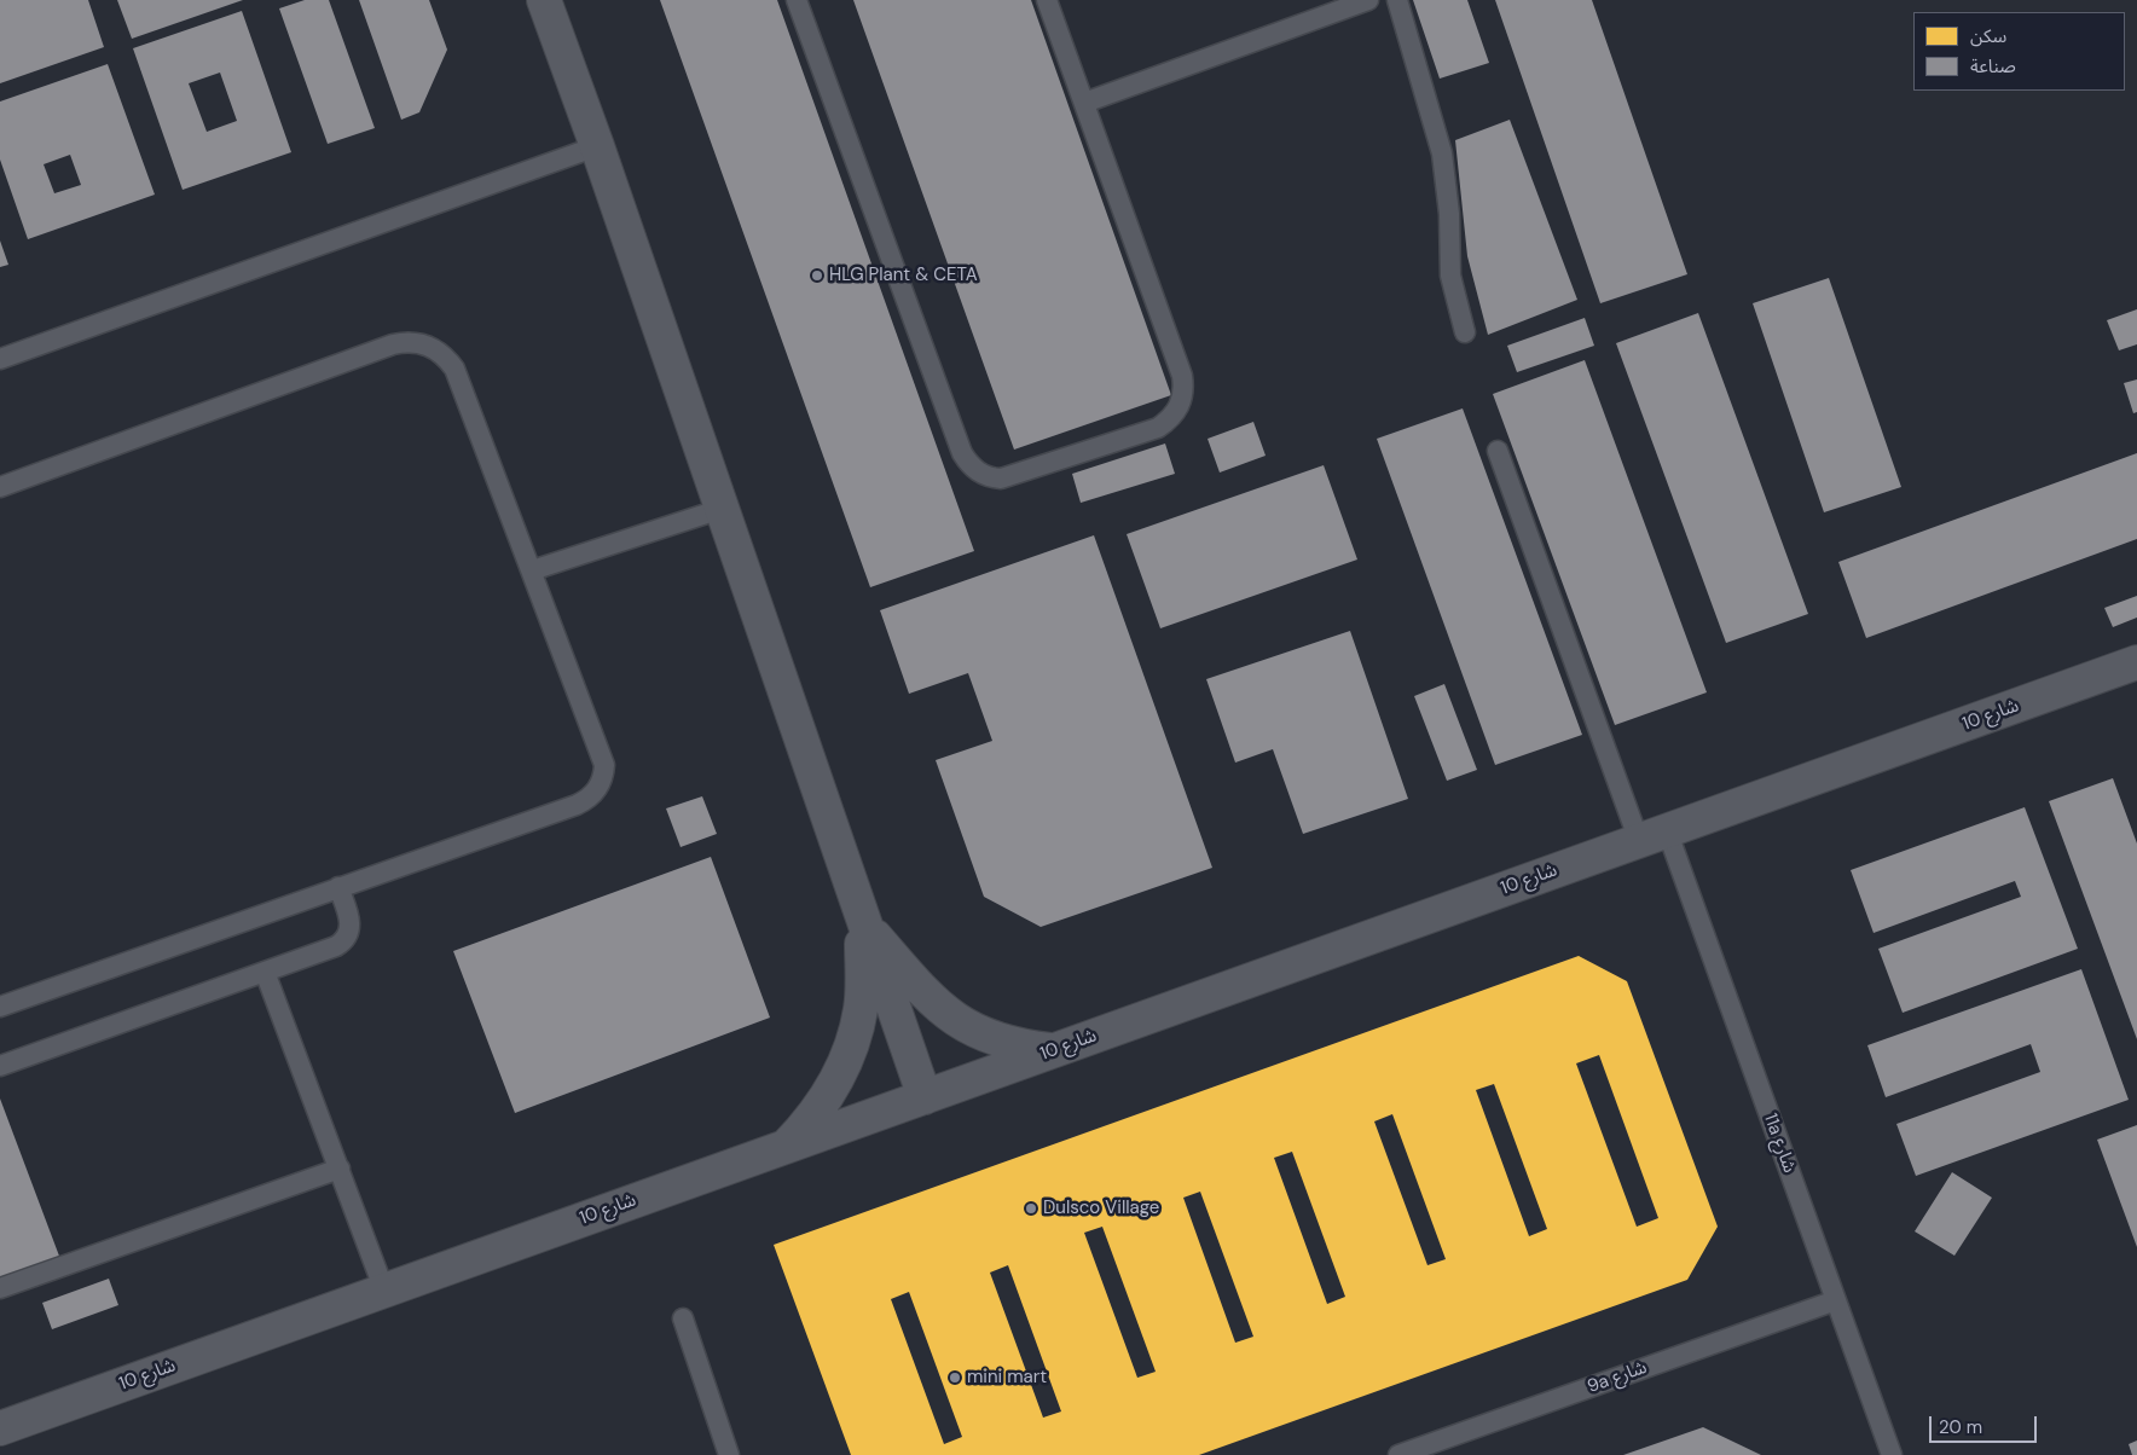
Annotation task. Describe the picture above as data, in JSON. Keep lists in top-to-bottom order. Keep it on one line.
{"streets":{"street":["شارع 10"],"lane":["11a شارع","9a شارع"]},"crossings":[["شارع 10","11a شارع"],["11a شارع","9a شارع"]],"places":["HLG Plant & CETA","Dulsco Village","mini mart"],"legend":["سكن","صناعة"],"scale_bar":"20 m"}
